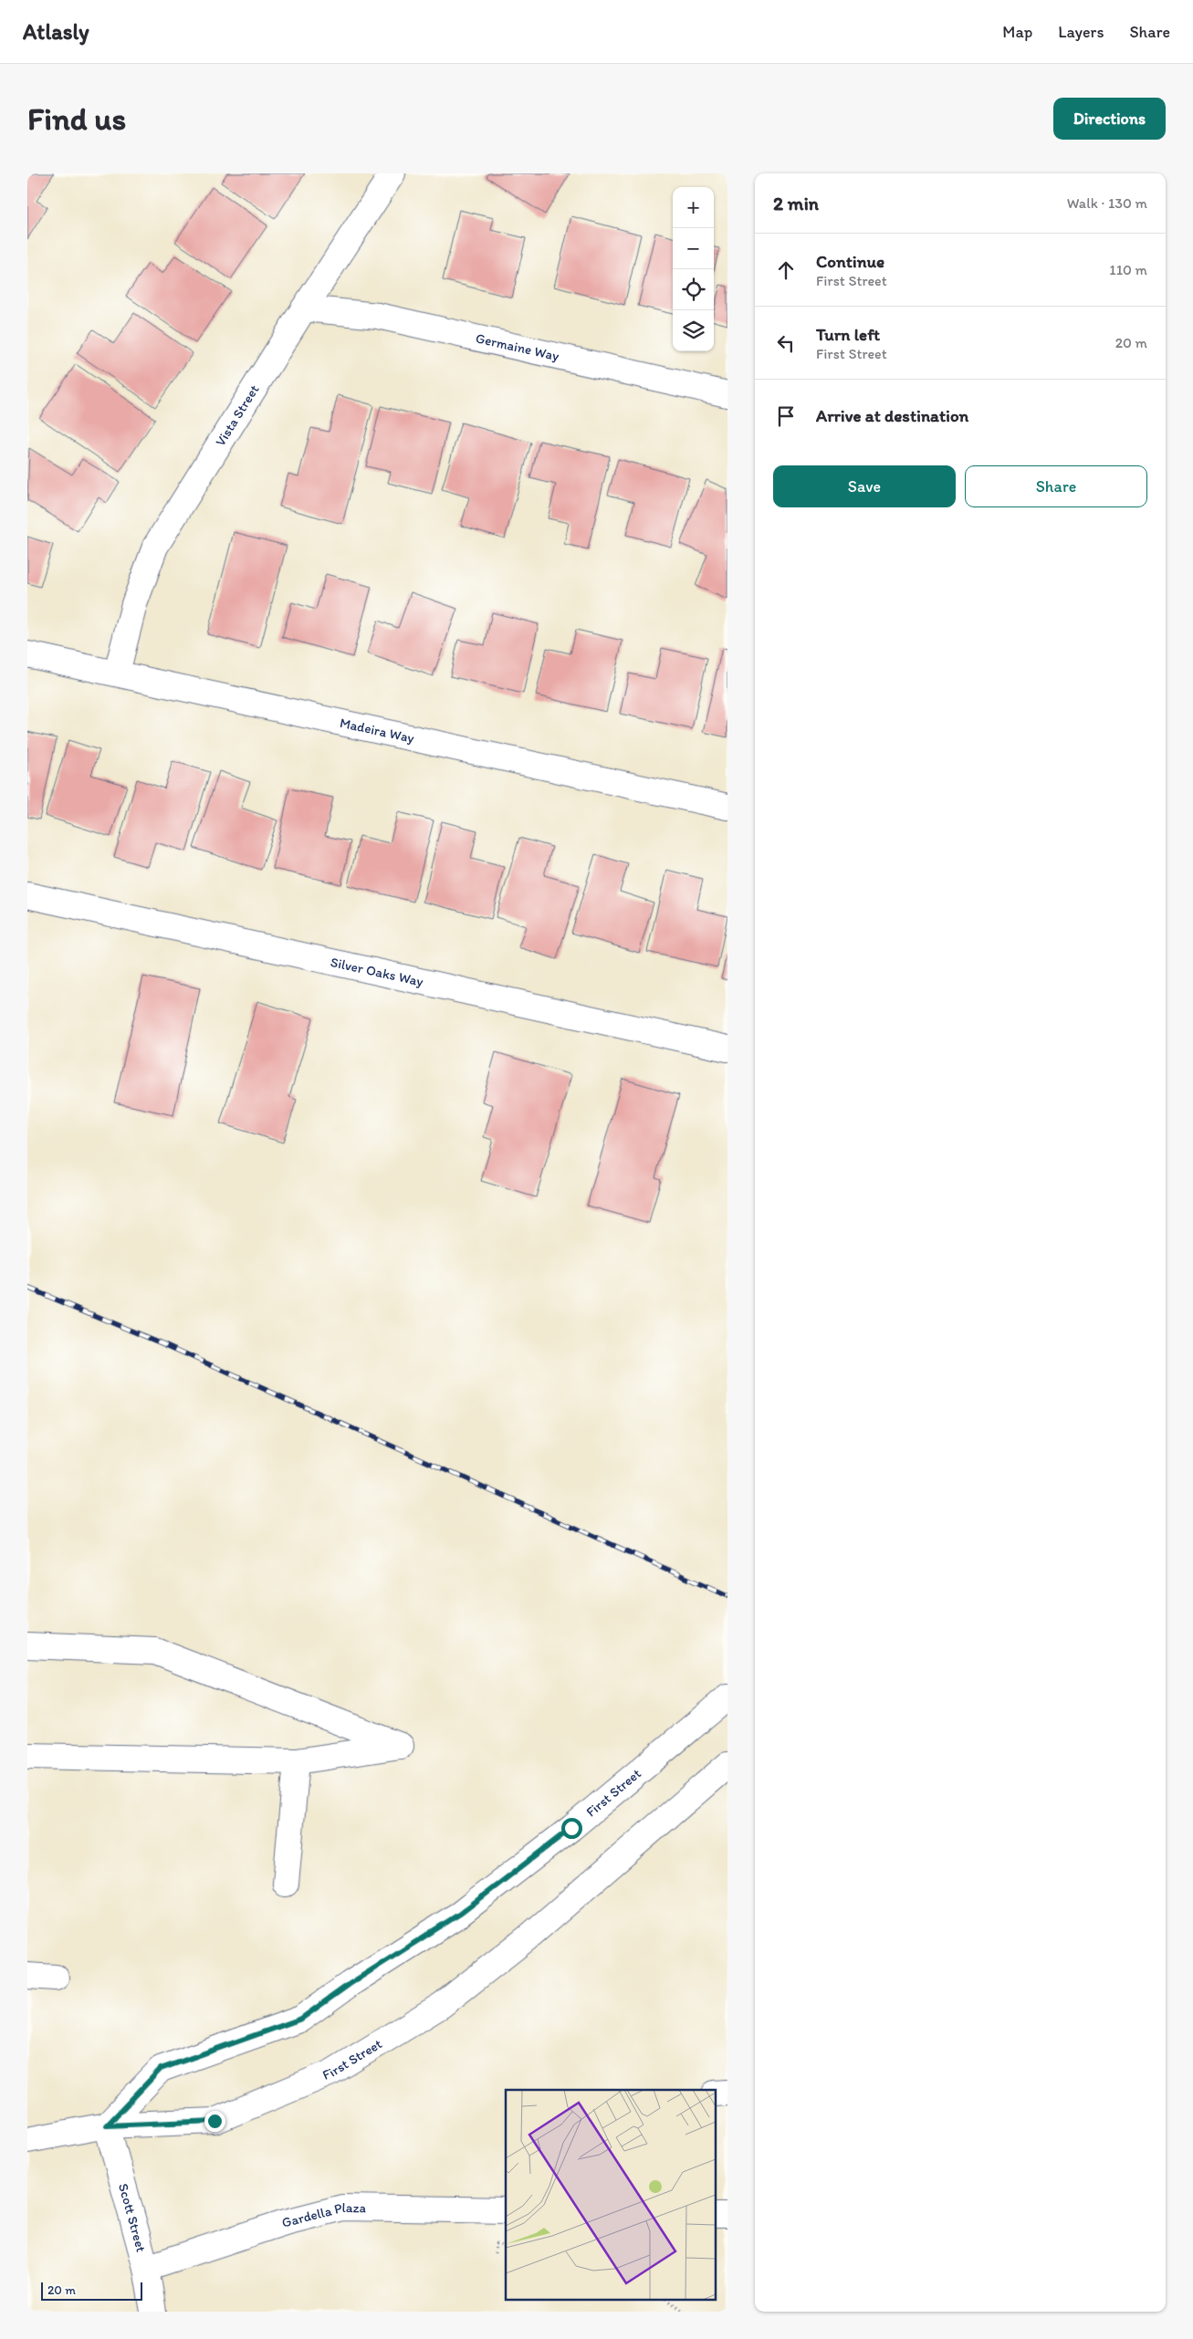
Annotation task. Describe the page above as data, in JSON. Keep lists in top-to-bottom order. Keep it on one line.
{"streets":{"street":["Germaine Way","Vista Street","Madeira Way","Silver Oaks Way","First Street","Gardella Plaza","Scott Street"]},"crossings":[["Germaine Way","Vista Street"],["Vista Street","Madeira Way"],["First Street","Scott Street"],["Gardella Plaza","Scott Street"]],"scale_bar":"20 m","page":{"header":"Atlasly","nav":["Map","Layers","Share"],"buttons":["Directions",["Save","Share"]],"title":"Find us","heading":["2 min","Walk · 130 m"],"map_buttons":["+","−"],"list":[["Continue","First Street","110 m"],["Turn left","First Street","20 m"],"Arrive at destination"],"scale":"20 m"}}
